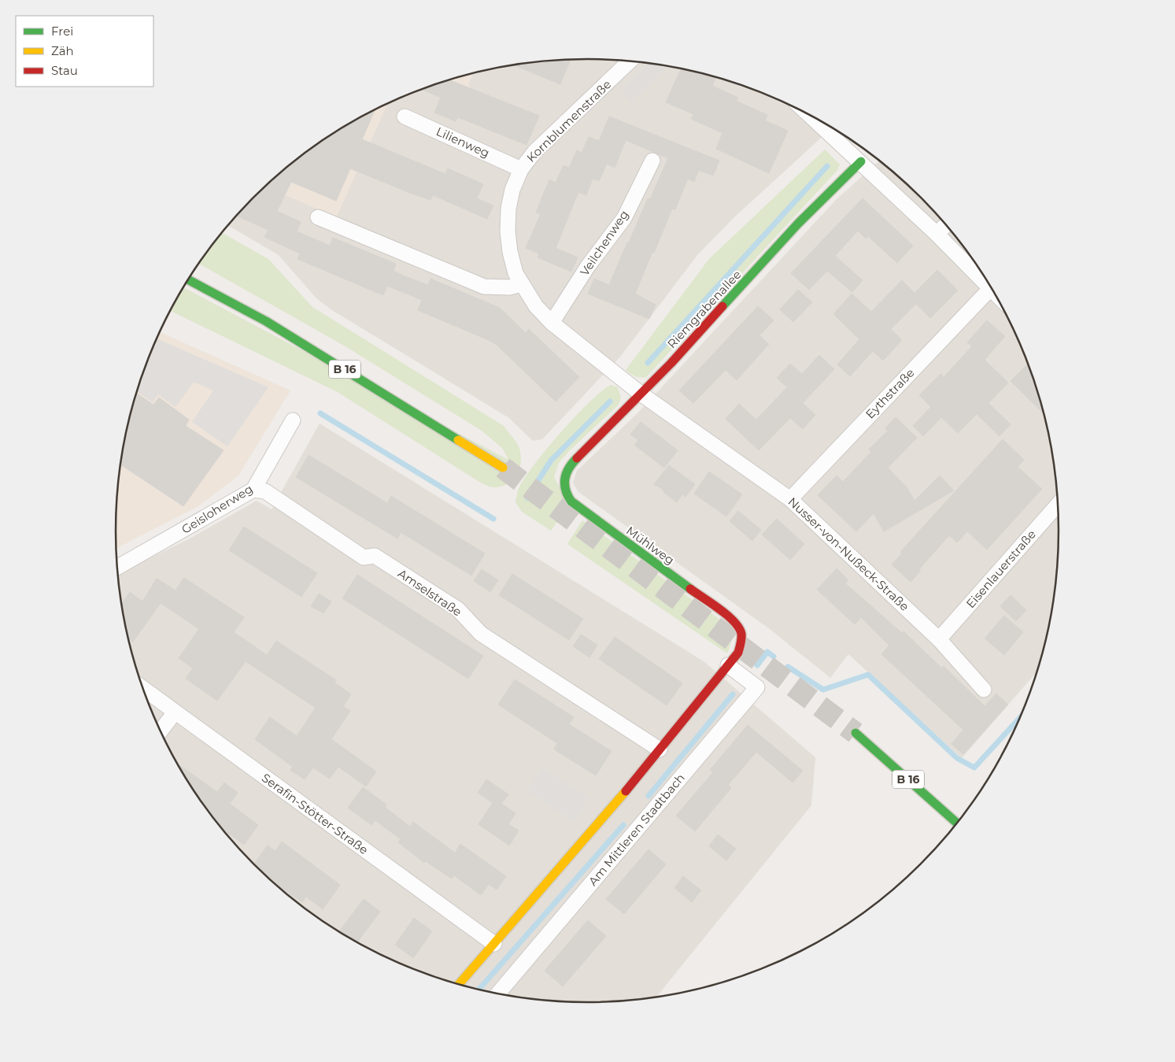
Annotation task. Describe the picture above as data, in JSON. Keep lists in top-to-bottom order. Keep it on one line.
{"streets":{"street":["Kornblumenstraße","Lilienweg","Veilchenweg","Riemgrabenallee","B 16","Eythstraße","Geisloherweg","Mühlweg","Nusser-von-Nußeck-Straße","Eisenlauerstraße","Amselstraße","Serafin-Stötter-Straße","Am Mittleren Stadtbach"]},"crossings":[["Kornblumenstraße","Lilienweg"],["Kornblumenstraße","Veilchenweg"],["Kornblumenstraße","Riemgrabenallee"],["Kornblumenstraße","Nusser-von-Nußeck-Straße"],["Riemgrabenallee","Mühlweg"],["Riemgrabenallee","Nusser-von-Nußeck-Straße"],["Eythstraße","Nusser-von-Nußeck-Straße"],["Geisloherweg","Amselstraße"],["Mühlweg","Am Mittleren Stadtbach"],["Nusser-von-Nußeck-Straße","Eisenlauerstraße"]],"legend":["Frei","Zäh","Stau"]}
